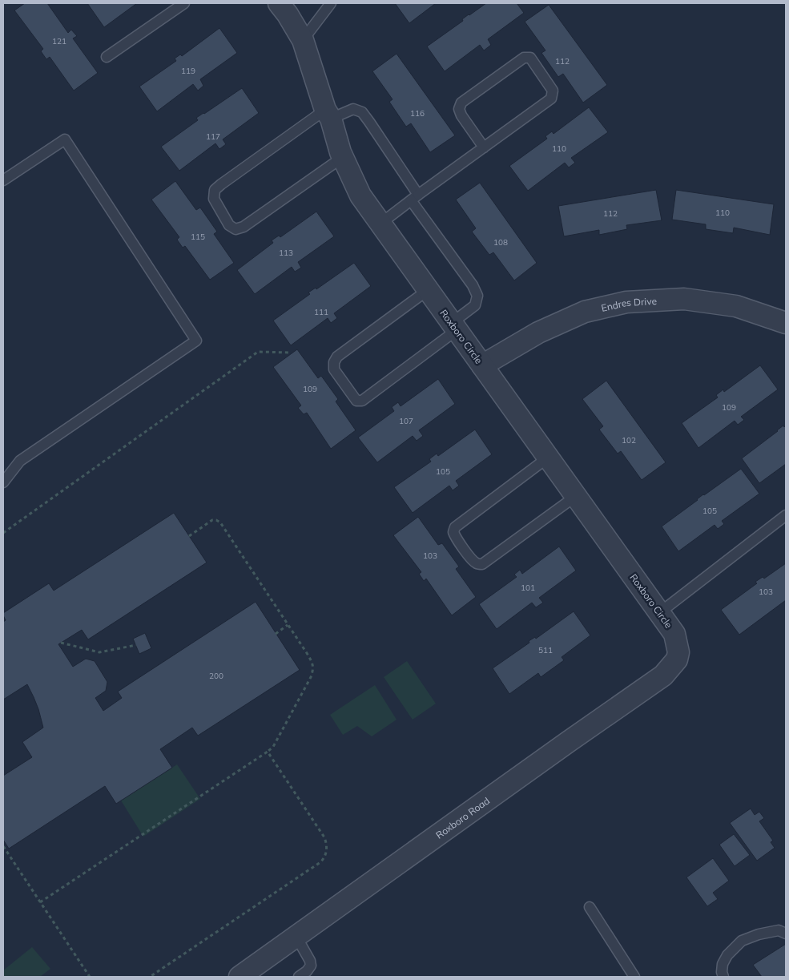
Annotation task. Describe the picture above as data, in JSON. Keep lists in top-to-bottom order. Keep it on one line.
{"streets":{"street":["Endres Drive","Roxboro Circle","Roxboro Road"]},"crossings":[["Endres Drive","Roxboro Circle"],["Roxboro Circle","Roxboro Road"]],"house_numbers":["121","112","119","116","117","110","110","112","115","108","113","111","109","109","107","102","105","105","103","101","103","511","200"]}
